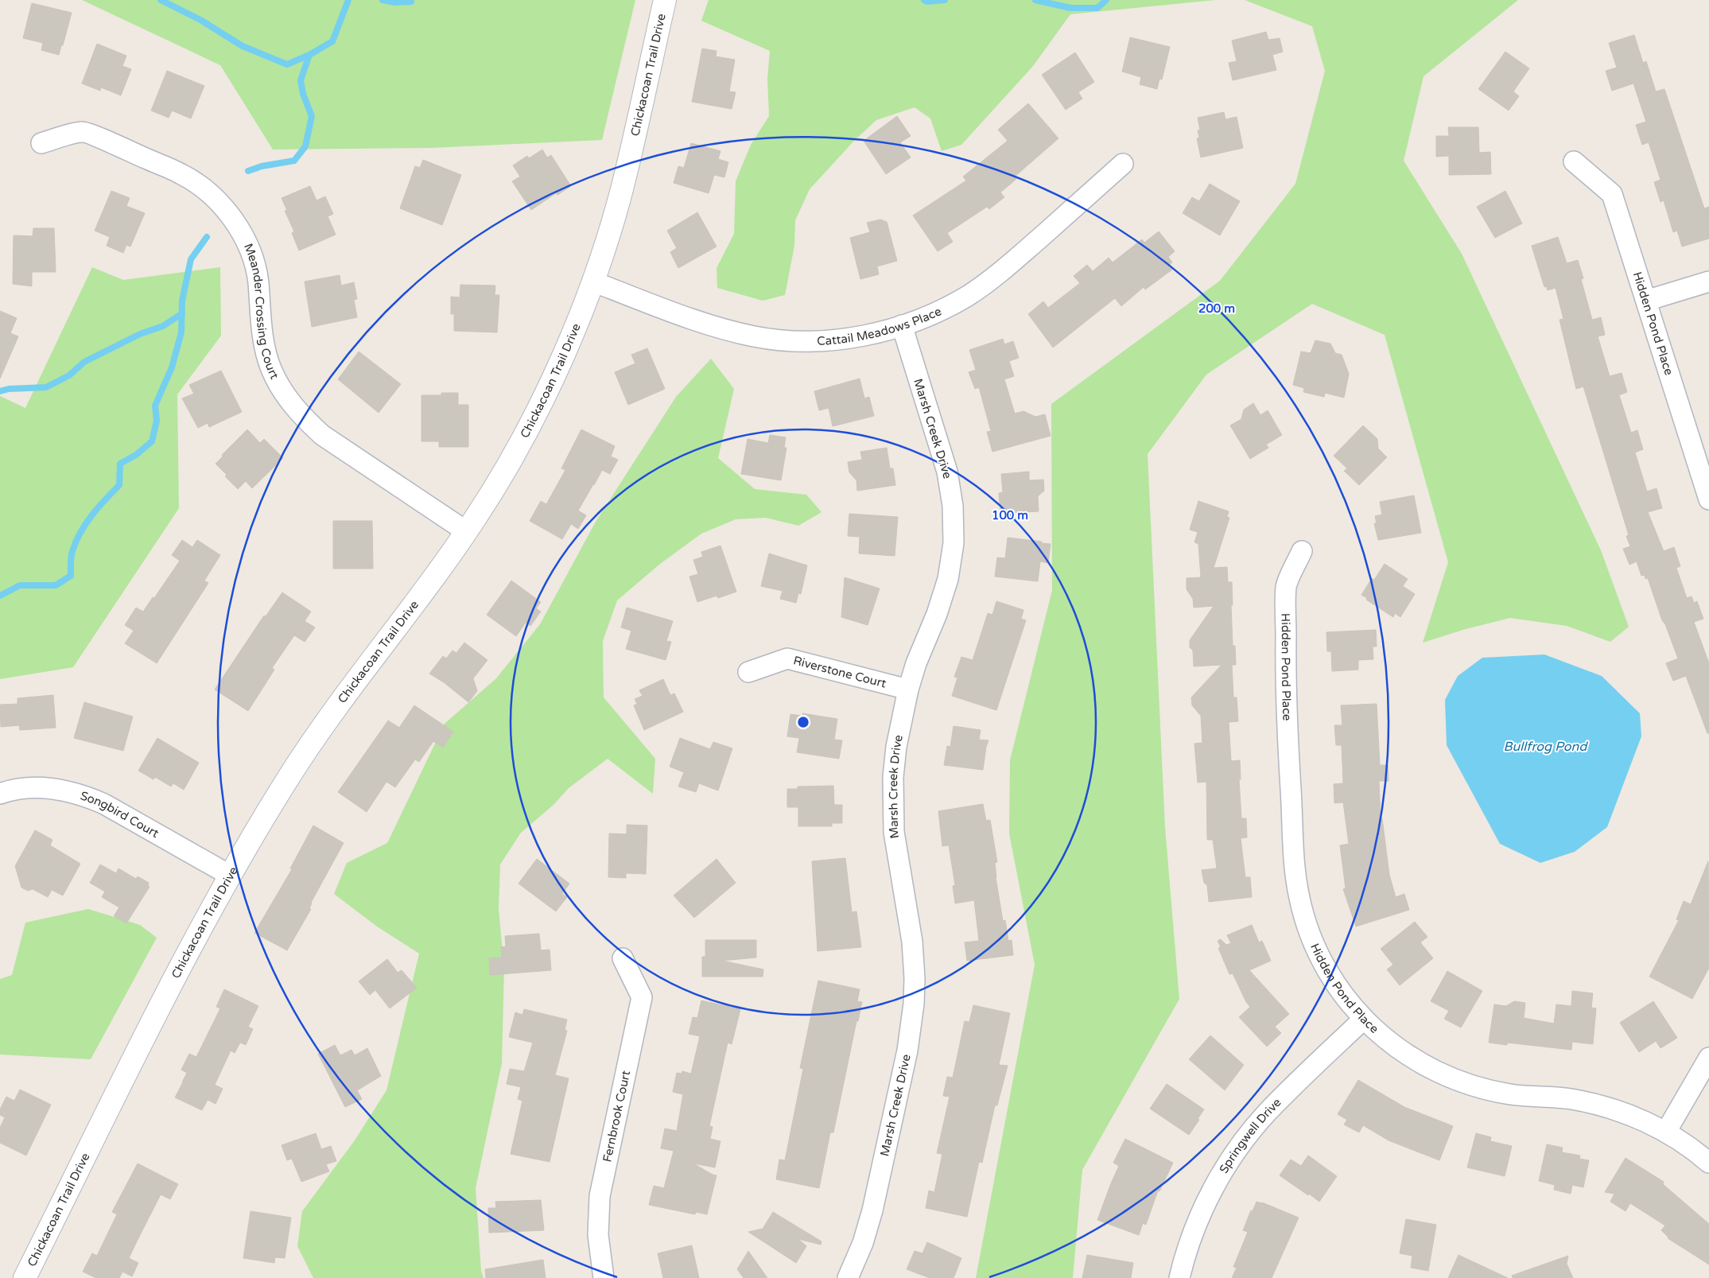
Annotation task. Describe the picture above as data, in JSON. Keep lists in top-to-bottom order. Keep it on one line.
{"streets":{"street":["Chickacoan Trail Drive","Meander Crossing Court","Hidden Pond Place","Cattail Meadows Place","Marsh Creek Drive","Riverstone Court","Songbird Court","Fernbrook Court","Springwell Drive"]},"crossings":[["Chickacoan Trail Drive","Meander Crossing Court"],["Chickacoan Trail Drive","Cattail Meadows Place"],["Chickacoan Trail Drive","Songbird Court"],["Hidden Pond Place","Springwell Drive"],["Cattail Meadows Place","Marsh Creek Drive"],["Marsh Creek Drive","Riverstone Court"]],"water":["Bullfrog Pond"],"rings":["200 m","100 m"]}
